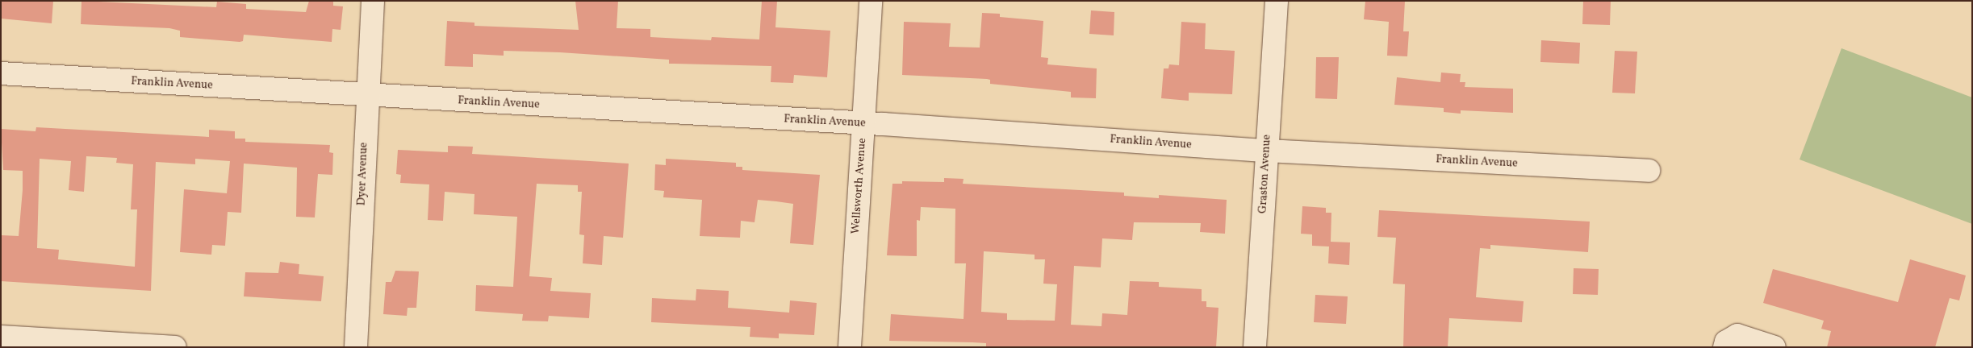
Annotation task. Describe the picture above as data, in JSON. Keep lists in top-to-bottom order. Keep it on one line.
{"streets":{"street":["Franklin Avenue","Dyer Avenue","Graston Avenue","Wellsworth Avenue"]},"crossings":[["Franklin Avenue","Dyer Avenue"],["Franklin Avenue","Graston Avenue"],["Franklin Avenue","Wellsworth Avenue"]]}
